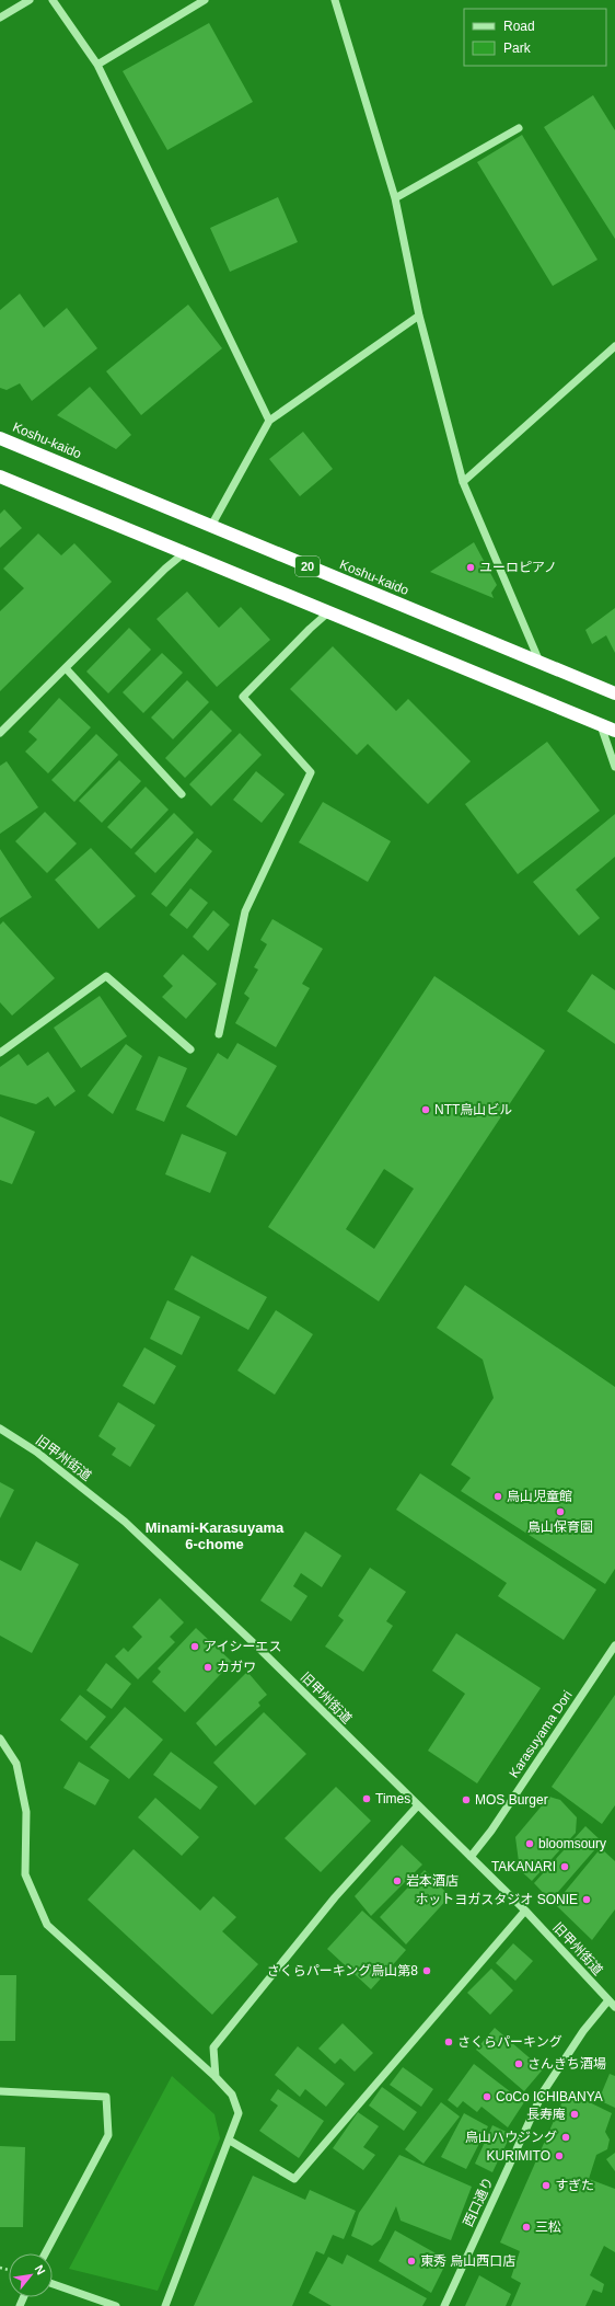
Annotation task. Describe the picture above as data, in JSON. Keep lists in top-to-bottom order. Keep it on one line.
{"streets":{"highway":["Koshu-kaido","20"],"street":["旧甲州街道","Karasuyama Dori","西口通り"]},"crossings":[["旧甲州街道","Karasuyama Dori"],["旧甲州街道","西口通り"]],"districts":["Minami-Karasuyama 6-chome"],"places":["ユーロピアノ","NTT烏山ビル","烏山児童館","鳥山保育園","アイシーエス","カガワ","Times","MOS Burger","bloomsoury","TAKANARI","岩本酒店","ホットヨガスタジオ SONIE","さくらパーキング烏山第8","さくらパーキング","さんきち酒場","CoCo ICHIBANYA","長寿庵","烏山ハウジング","KURIMITO","すぎた","三松","東秀 烏山西口店"],"legend":["Road","Park"],"north":"top right"}
